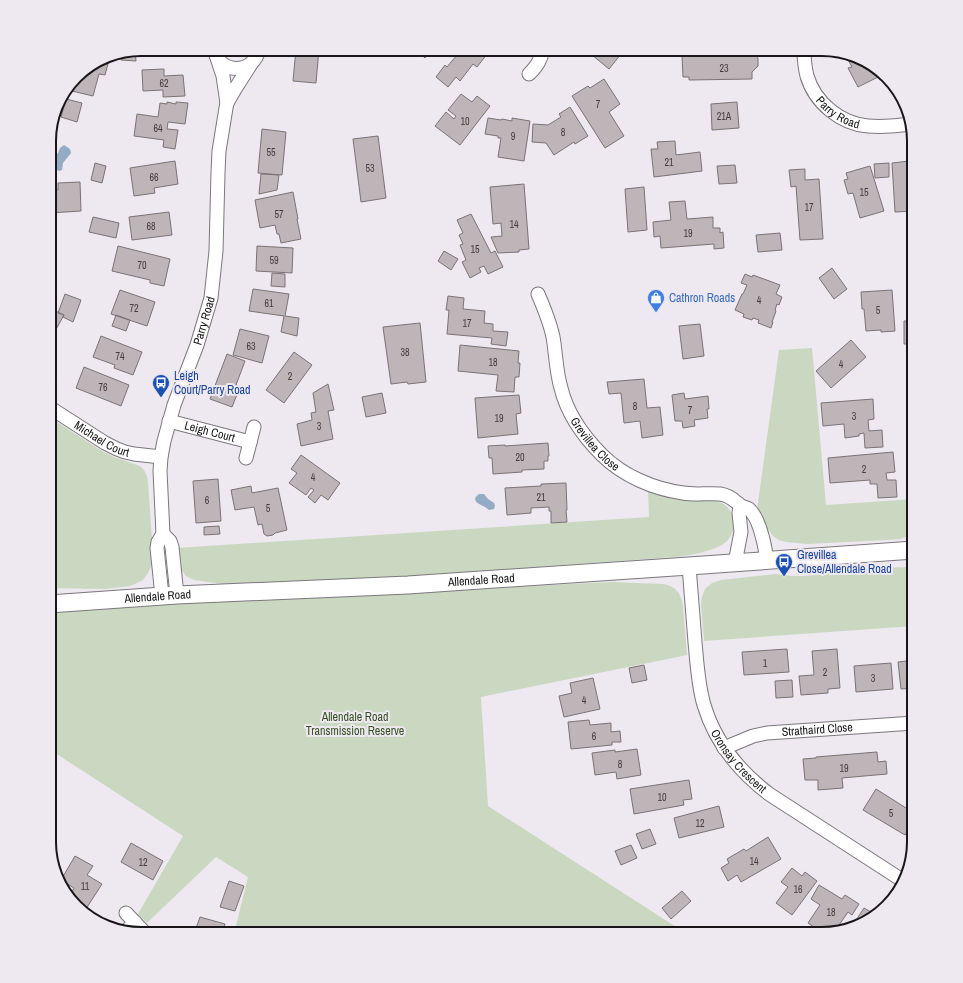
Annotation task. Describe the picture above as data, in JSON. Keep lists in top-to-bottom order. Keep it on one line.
{"streets":{"street":["Parry Road","Leigh Court","Michael Court","Grevillea Close","Allendale Road","Strathaird Close","Oronsay Crescent"]},"crossings":[["Parry Road","Leigh Court"],["Parry Road","Michael Court"],["Parry Road","Allendale Road"],["Grevillea Close","Allendale Road"],["Allendale Road","Oronsay Crescent"],["Strathaird Close","Oronsay Crescent"]],"parks":["Allendale Road Transmission Reserve"],"places":{"shop":["Cathron Roads"],"bus stop":["Leigh Court/Parry Road","Grevillea Close/Allendale Road"]},"house_numbers":["23","62","7","21A","10","64","8","9","55","21","53","66","15","17","57","14","68","19","15","59","70","4","61","72","5","17","63","38","74","18","4","2","76","8","7","3","19","3","20","2","4","21","6","5","1","2","3","4","6","8","19","10","5","12","14","12","11","16","18"]}
